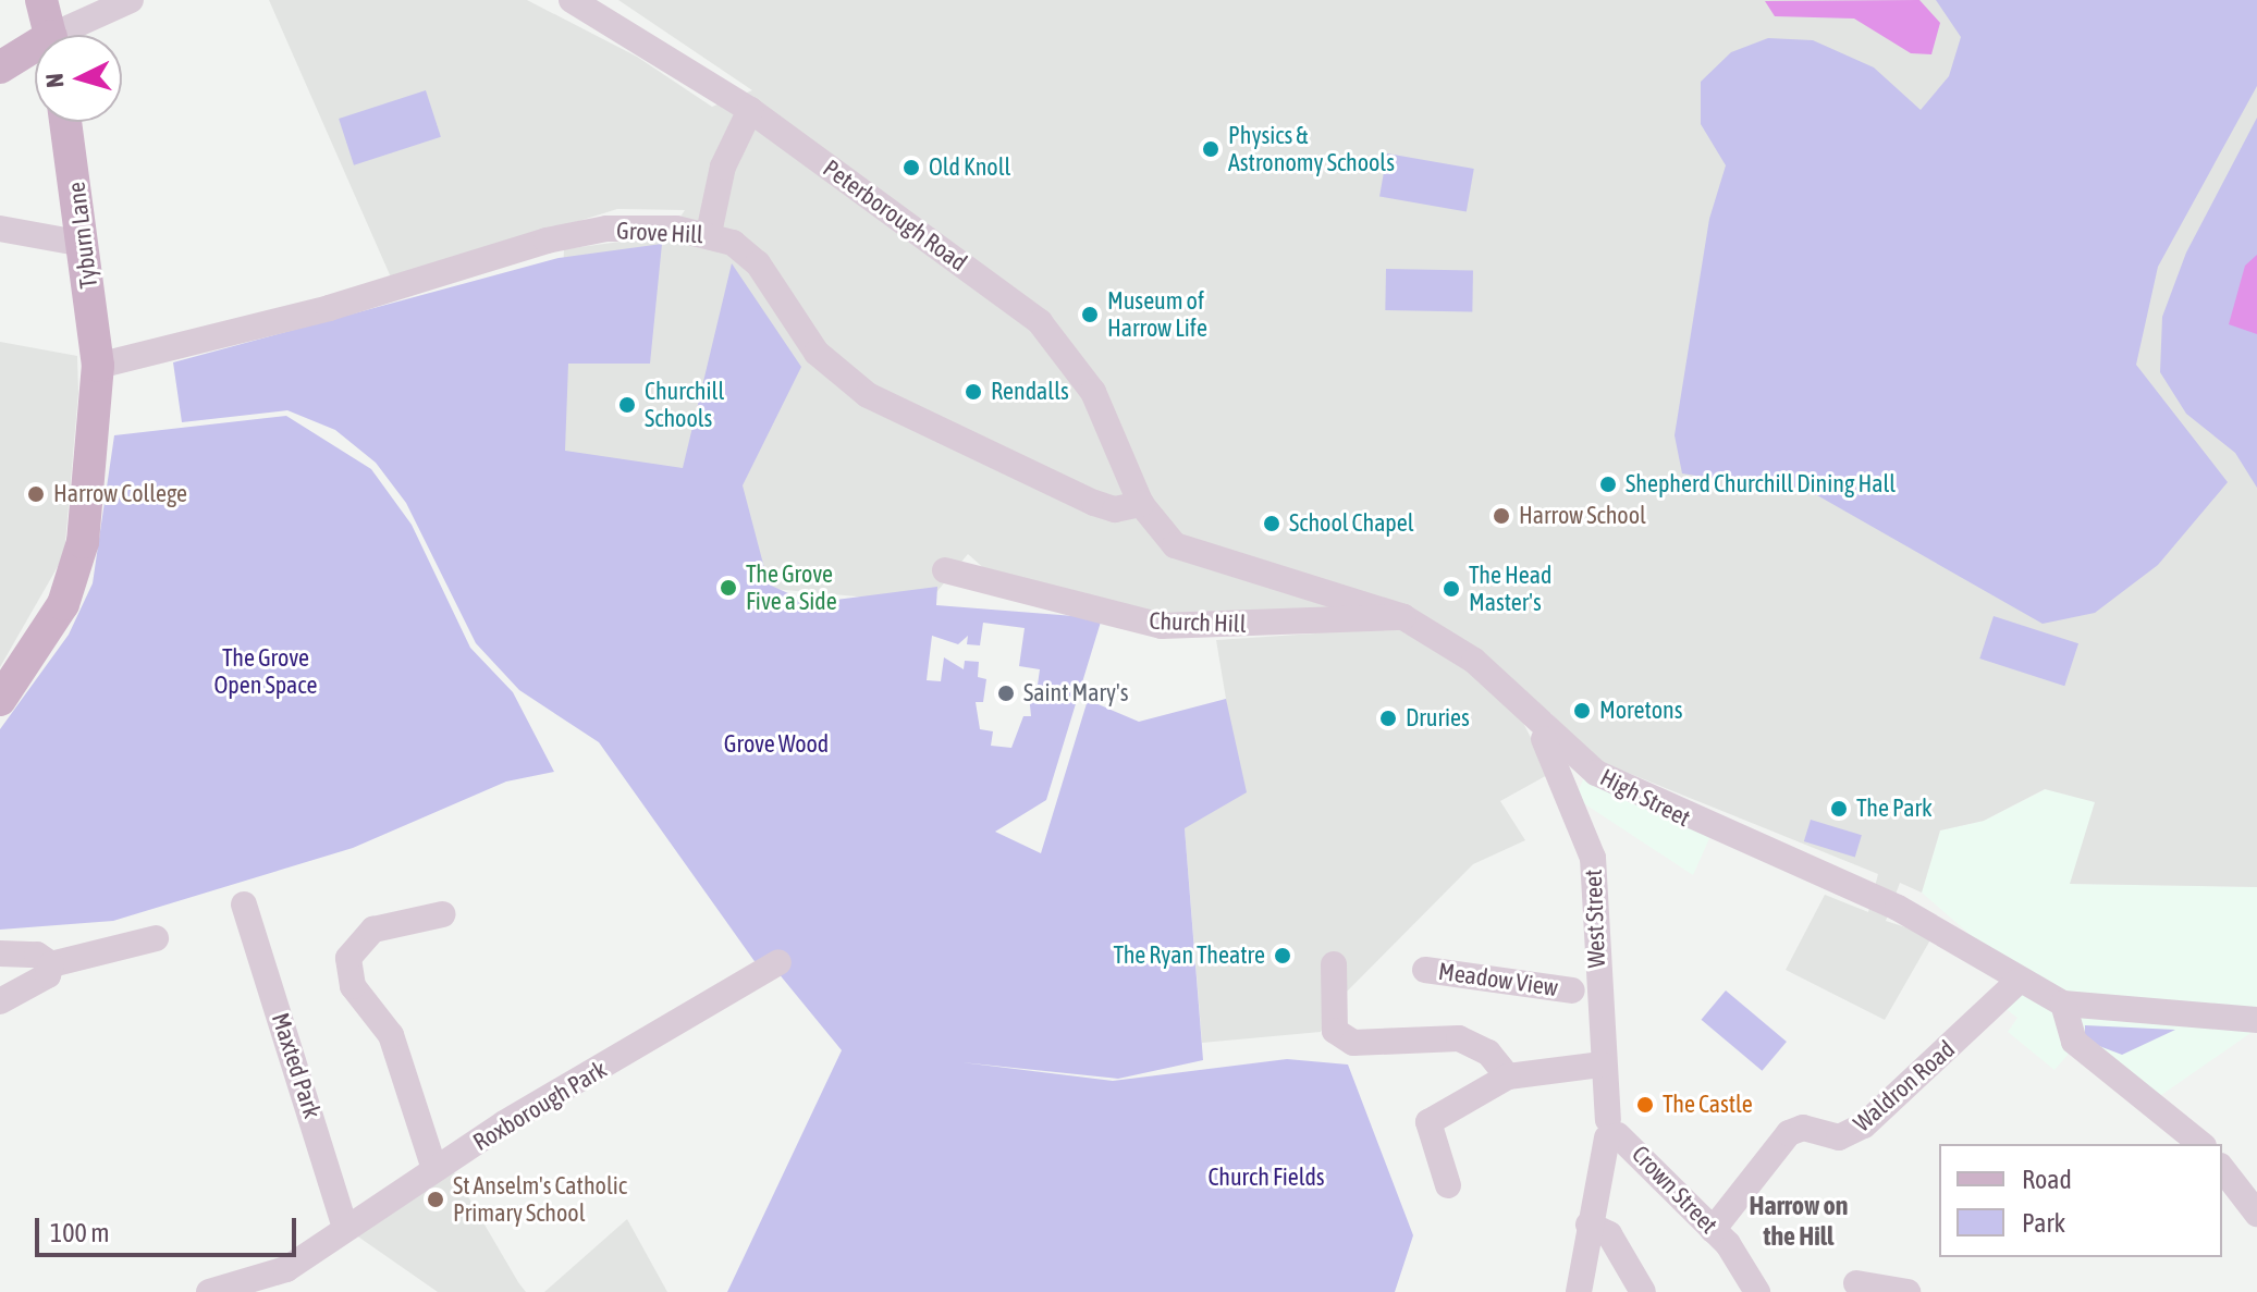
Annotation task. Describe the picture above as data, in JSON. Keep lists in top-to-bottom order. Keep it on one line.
{"streets":{"main road":["Tyburn Lane"],"street":["Peterborough Road","Grove Hill","Church Hill","High Street","West Street","Meadow View","Maxted Park","Waldron Road","Roxborough Park","Crown Street"]},"crossings":[["Peterborough Road","Grove Hill"],["Peterborough Road","High Street"],["Grove Hill","Tyburn Lane"],["Grove Hill","High Street"],["Church Hill","High Street"],["High Street","West Street"],["High Street","Waldron Road"],["West Street","Meadow View"],["West Street","Crown Street"],["Maxted Park","Roxborough Park"],["Waldron Road","Crown Street"]],"districts":["Harrow on the Hill"],"parks":["The Grove Open Space","Grove Wood","Church Fields"],"places":["Physics & Astronomy Schools","Old Knoll","Museum of Harrow Life","Rendalls","Churchill Schools","Shepherd Churchill Dining Hall","Harrow College","Harrow School","School Chapel","The Grove Five a Side","The Head Master's","Saint Mary's","Moretons","Druries","The Park","The Ryan Theatre","The Castle","St Anselm's Catholic Primary School"],"legend":["Road","Park"],"scale_bar":"100 m","north":"left"}
